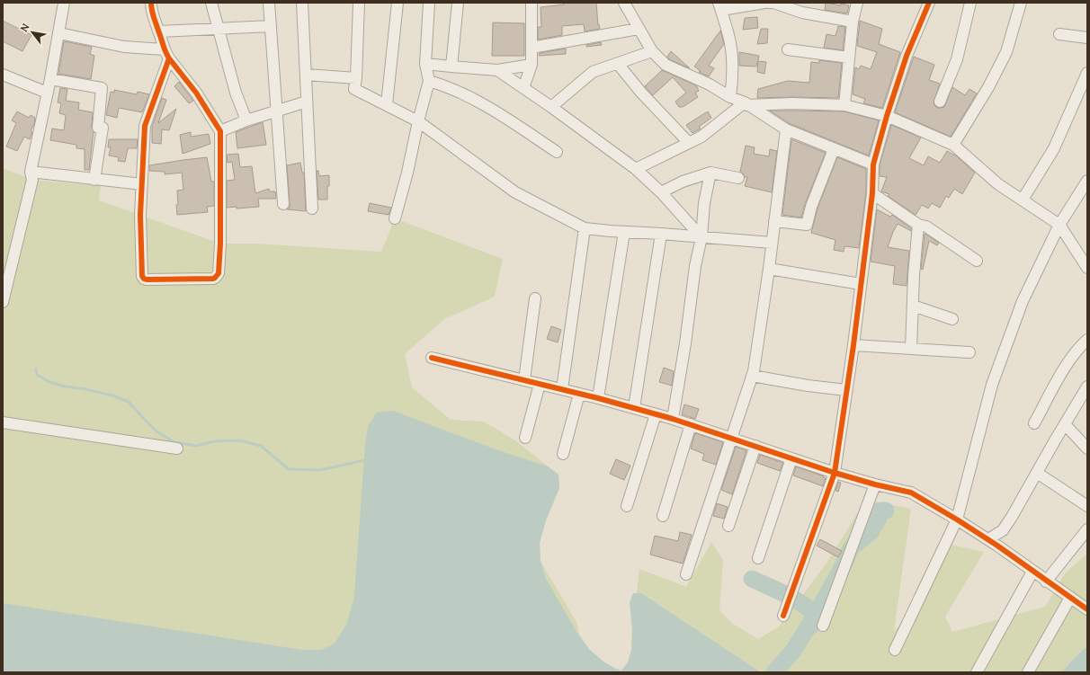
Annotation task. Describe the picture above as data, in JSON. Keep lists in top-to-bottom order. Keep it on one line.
{"north":"top left"}
